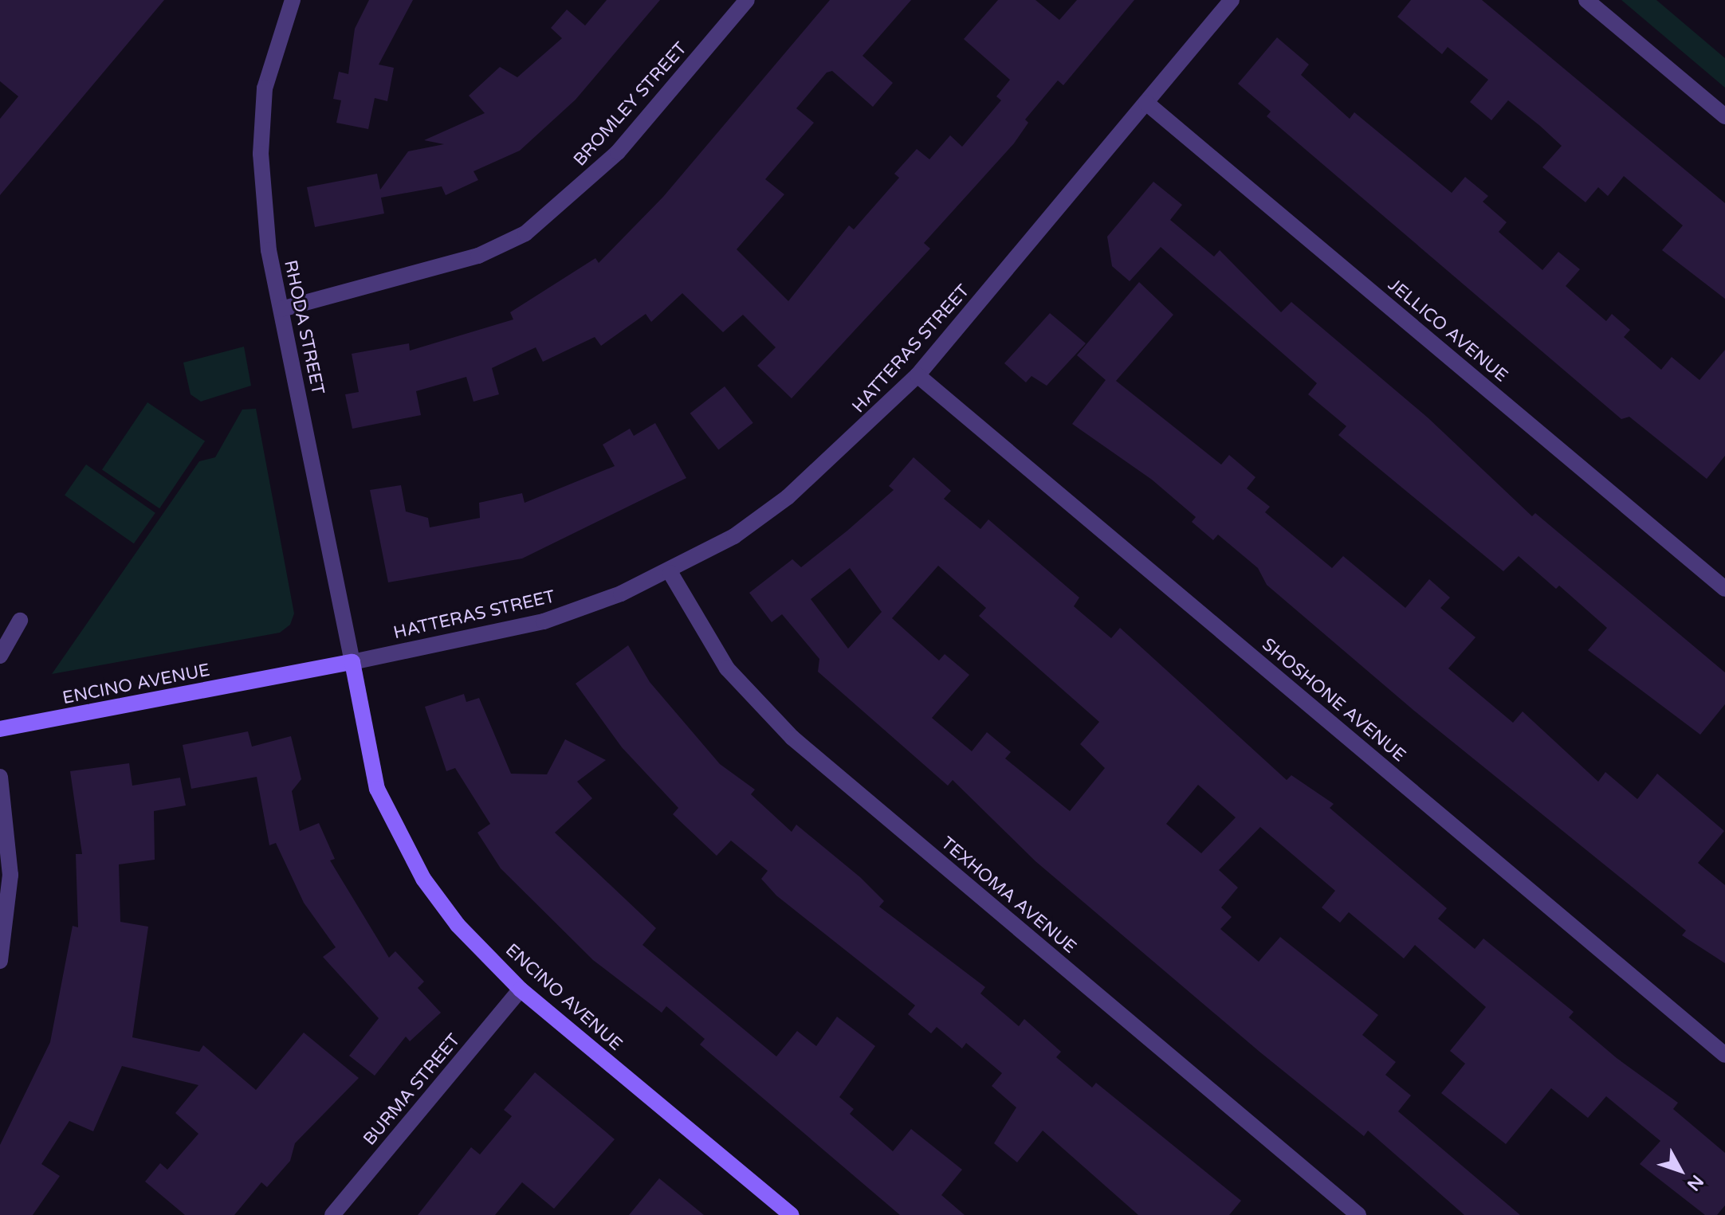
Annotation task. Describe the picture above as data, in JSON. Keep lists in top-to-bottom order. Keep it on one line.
{"streets":{"street":["BROMLEY STREET","RHODA STREET","JELLICO AVENUE","HATTERAS STREET","ENCINO AVENUE","SHOSHONE AVENUE","TEXHOMA AVENUE","BURMA STREET"]},"crossings":[["BROMLEY STREET","RHODA STREET"],["RHODA STREET","HATTERAS STREET"],["RHODA STREET","ENCINO AVENUE"],["JELLICO AVENUE","HATTERAS STREET"],["HATTERAS STREET","ENCINO AVENUE"],["HATTERAS STREET","SHOSHONE AVENUE"],["HATTERAS STREET","TEXHOMA AVENUE"],["ENCINO AVENUE","BURMA STREET"]],"north":"bottom right"}
